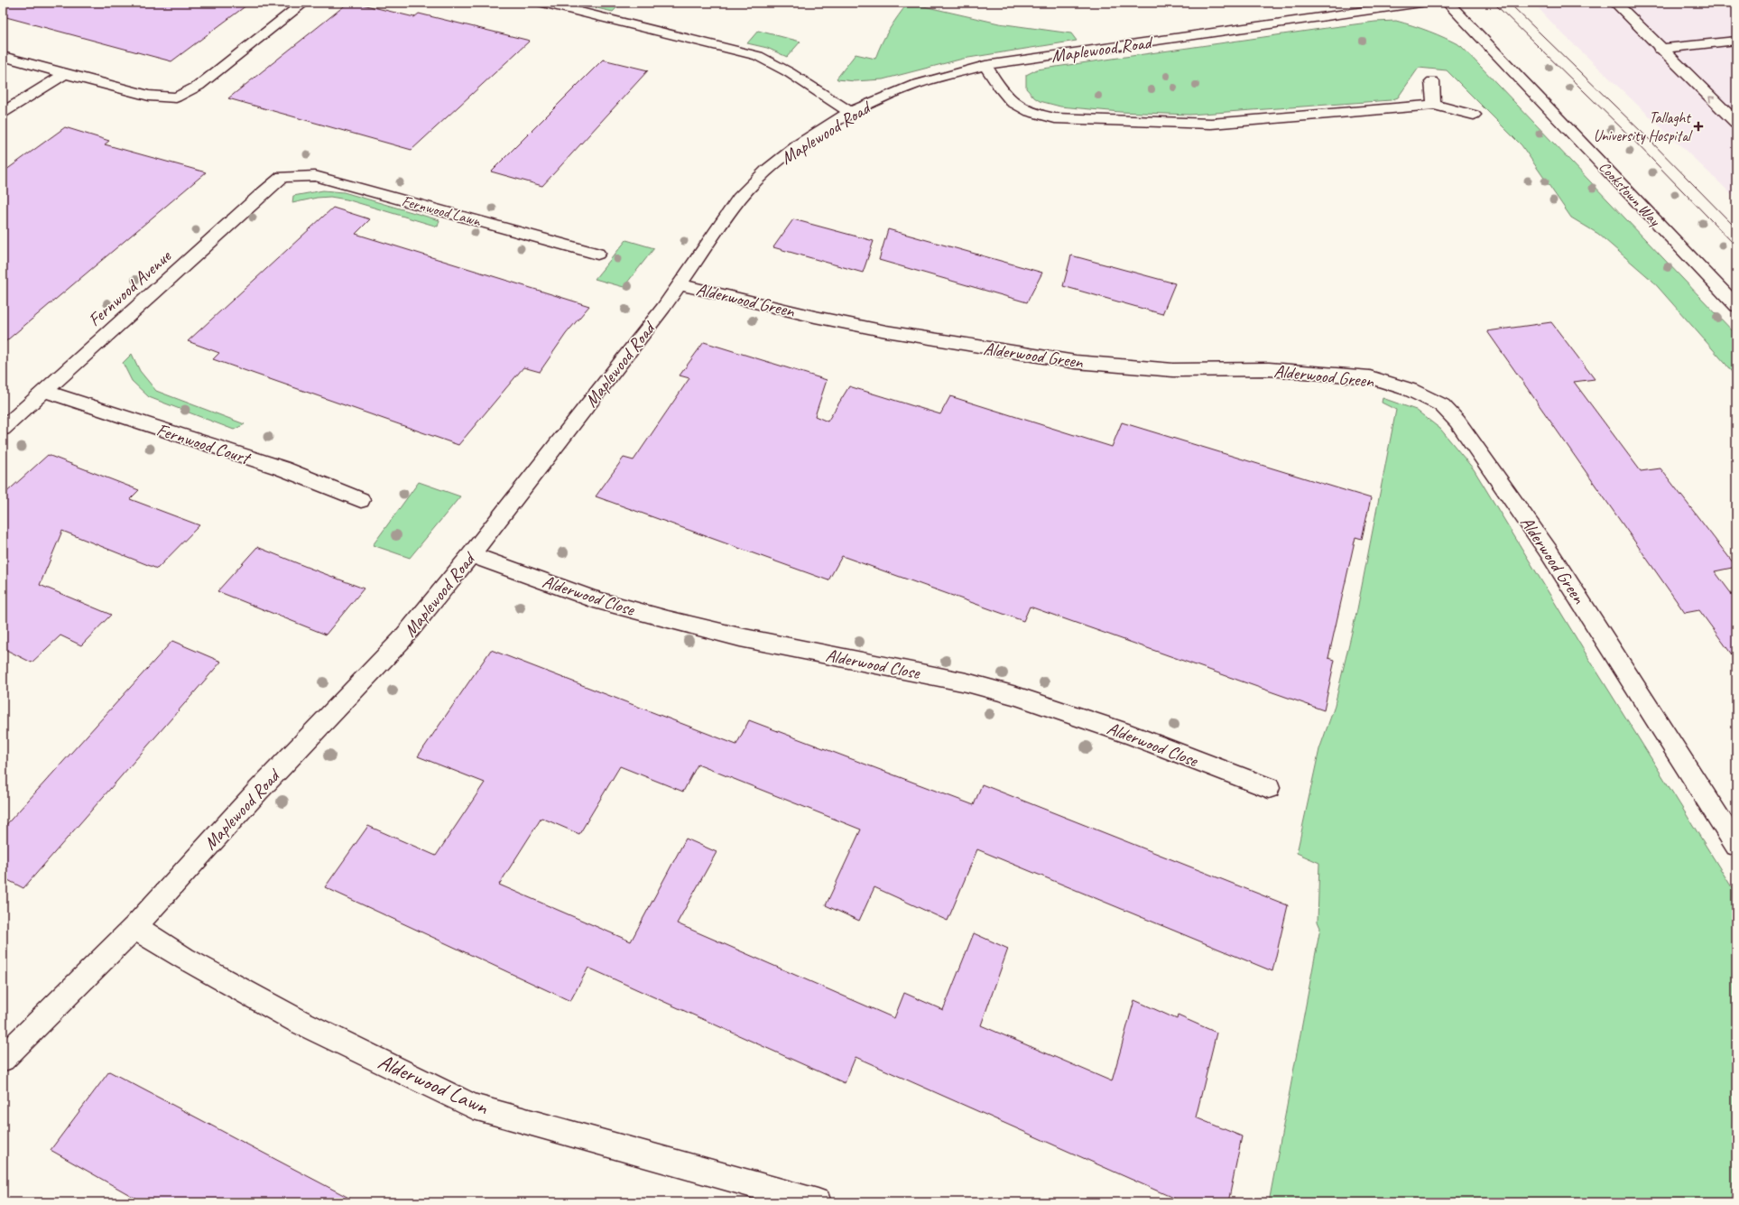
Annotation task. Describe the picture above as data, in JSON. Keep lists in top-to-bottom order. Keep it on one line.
{"streets":{"street":["Maplewood Road","Cookstown Way","Fernwood Lawn","Fernwood Avenue","Alderwood Green","Fernwood Court","Alderwood Close","Alderwood Lawn"]},"crossings":[["Maplewood Road","Alderwood Green"],["Maplewood Road","Alderwood Close"],["Maplewood Road","Alderwood Lawn"],["Fernwood Lawn","Fernwood Avenue"],["Fernwood Avenue","Fernwood Court"]],"places":{"health":["Tallaght University Hospital"]}}
